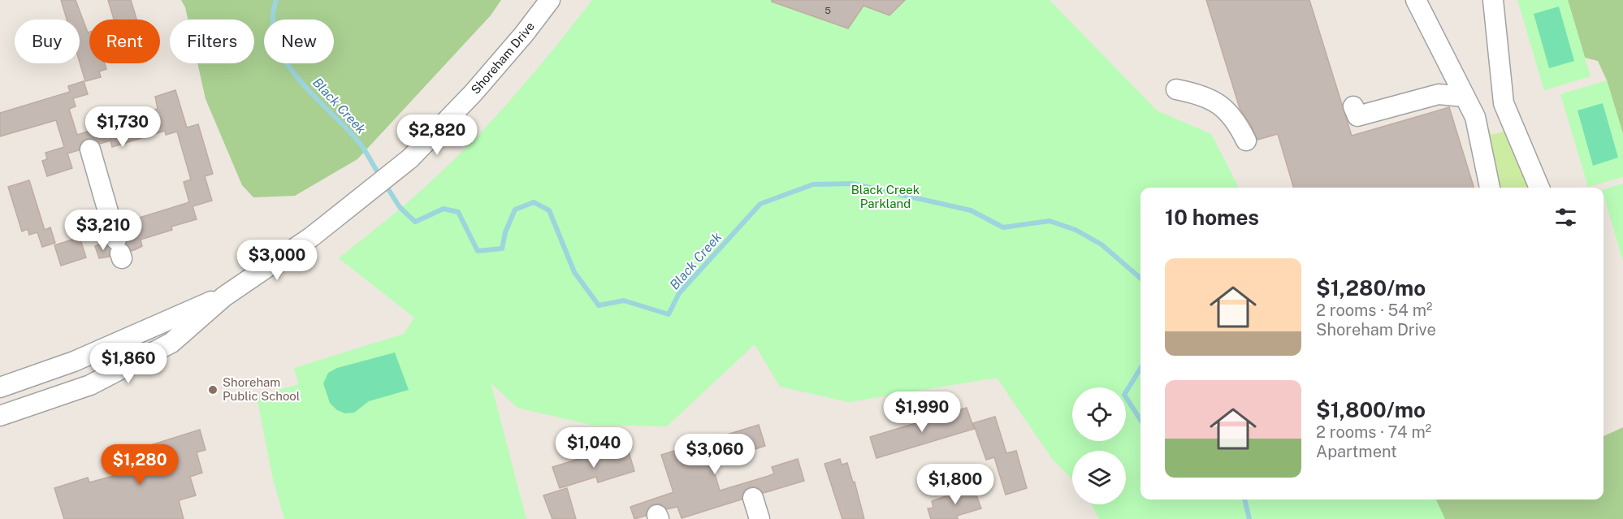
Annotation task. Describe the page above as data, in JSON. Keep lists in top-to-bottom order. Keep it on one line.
{"streets":{"street":["Shoreham Drive"]},"water":["Black Creek"],"parks":["Black Creek Parkland"],"places":["Shoreham Public School"],"house_numbers":["5"],"page":{"chip":["Buy","Rent","Filters","New"],"price":["$1,730","$2,820","$3,210","$3,000","$1,860","$1,990","$1,040","$3,060","$1,280","$1,800"],"heading":"10 homes","list":[{"name":"$1,280/mo","note":"2 rooms · 54 m² · Shoreham Drive"},{"name":"$1,800/mo","note":"2 rooms · 74 m² · Apartment"}]}}
